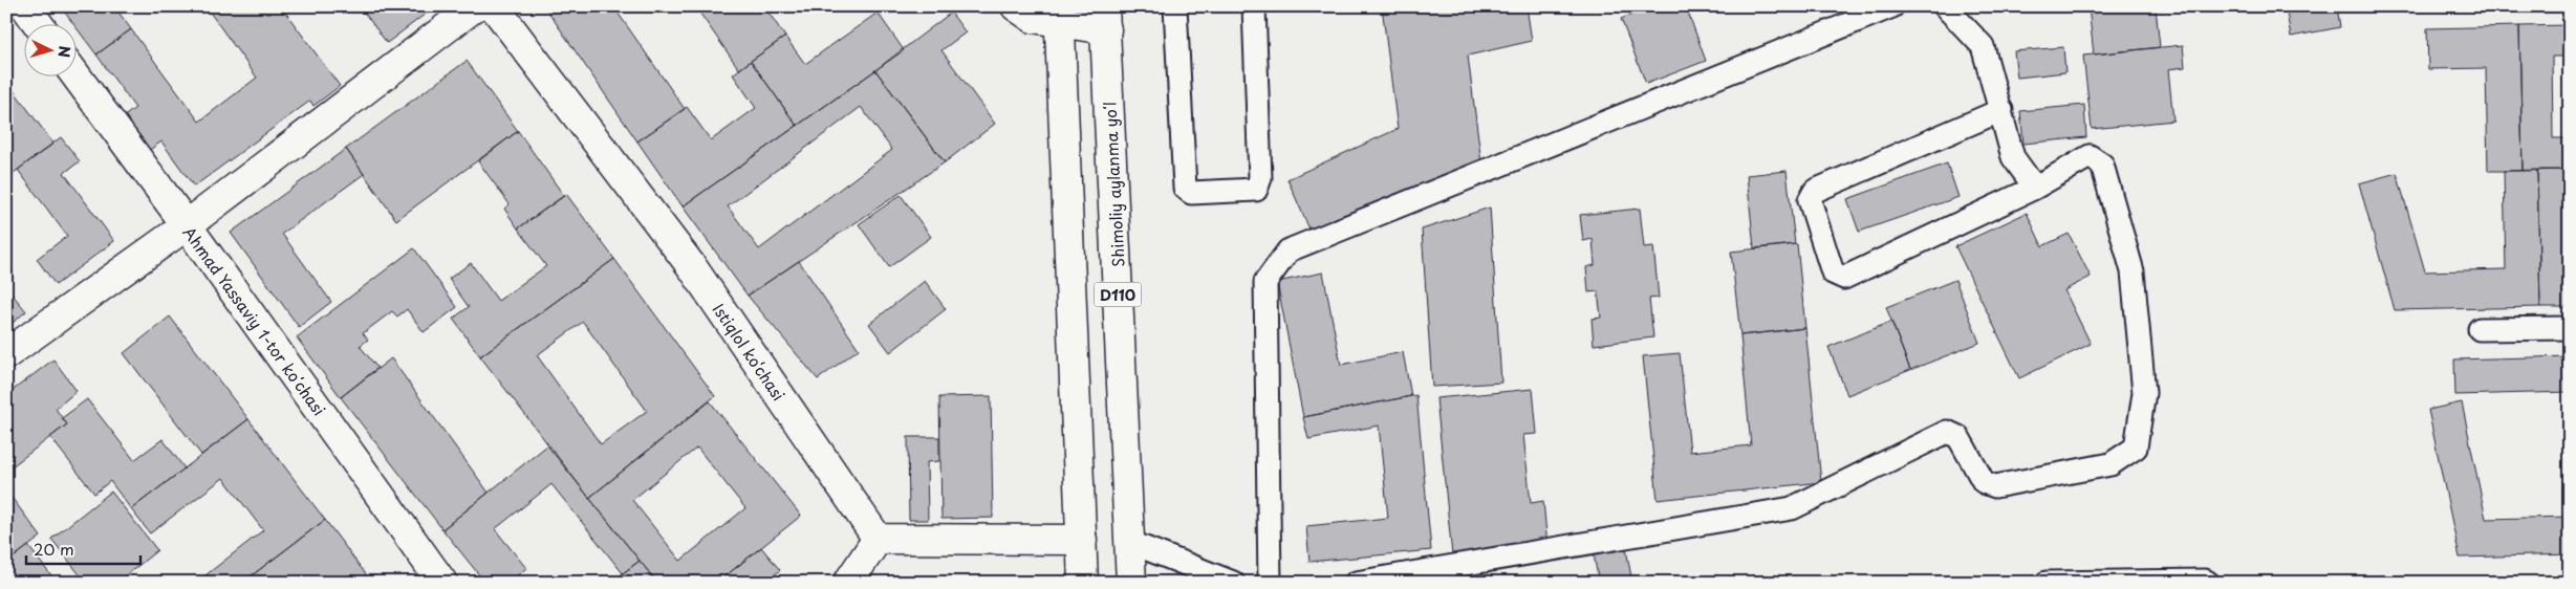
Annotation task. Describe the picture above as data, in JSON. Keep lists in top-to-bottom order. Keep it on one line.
{"streets":{"street":["Shimoliy aylanma yoʻl","D110","Ahmad Yassaviy 1-tor koʻchasi","Istiqlol ko‘chasi"]},"scale_bar":"20 m","north":"right"}
